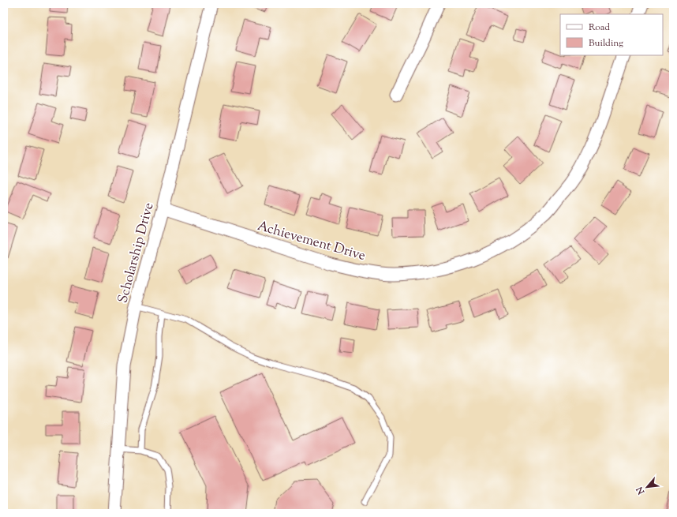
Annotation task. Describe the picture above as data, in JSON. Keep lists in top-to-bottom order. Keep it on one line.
{"streets":{"street":["Achievement Drive","Scholarship Drive"]},"crossings":[["Achievement Drive","Scholarship Drive"]],"legend":["Road","Building"],"north":"bottom left"}
